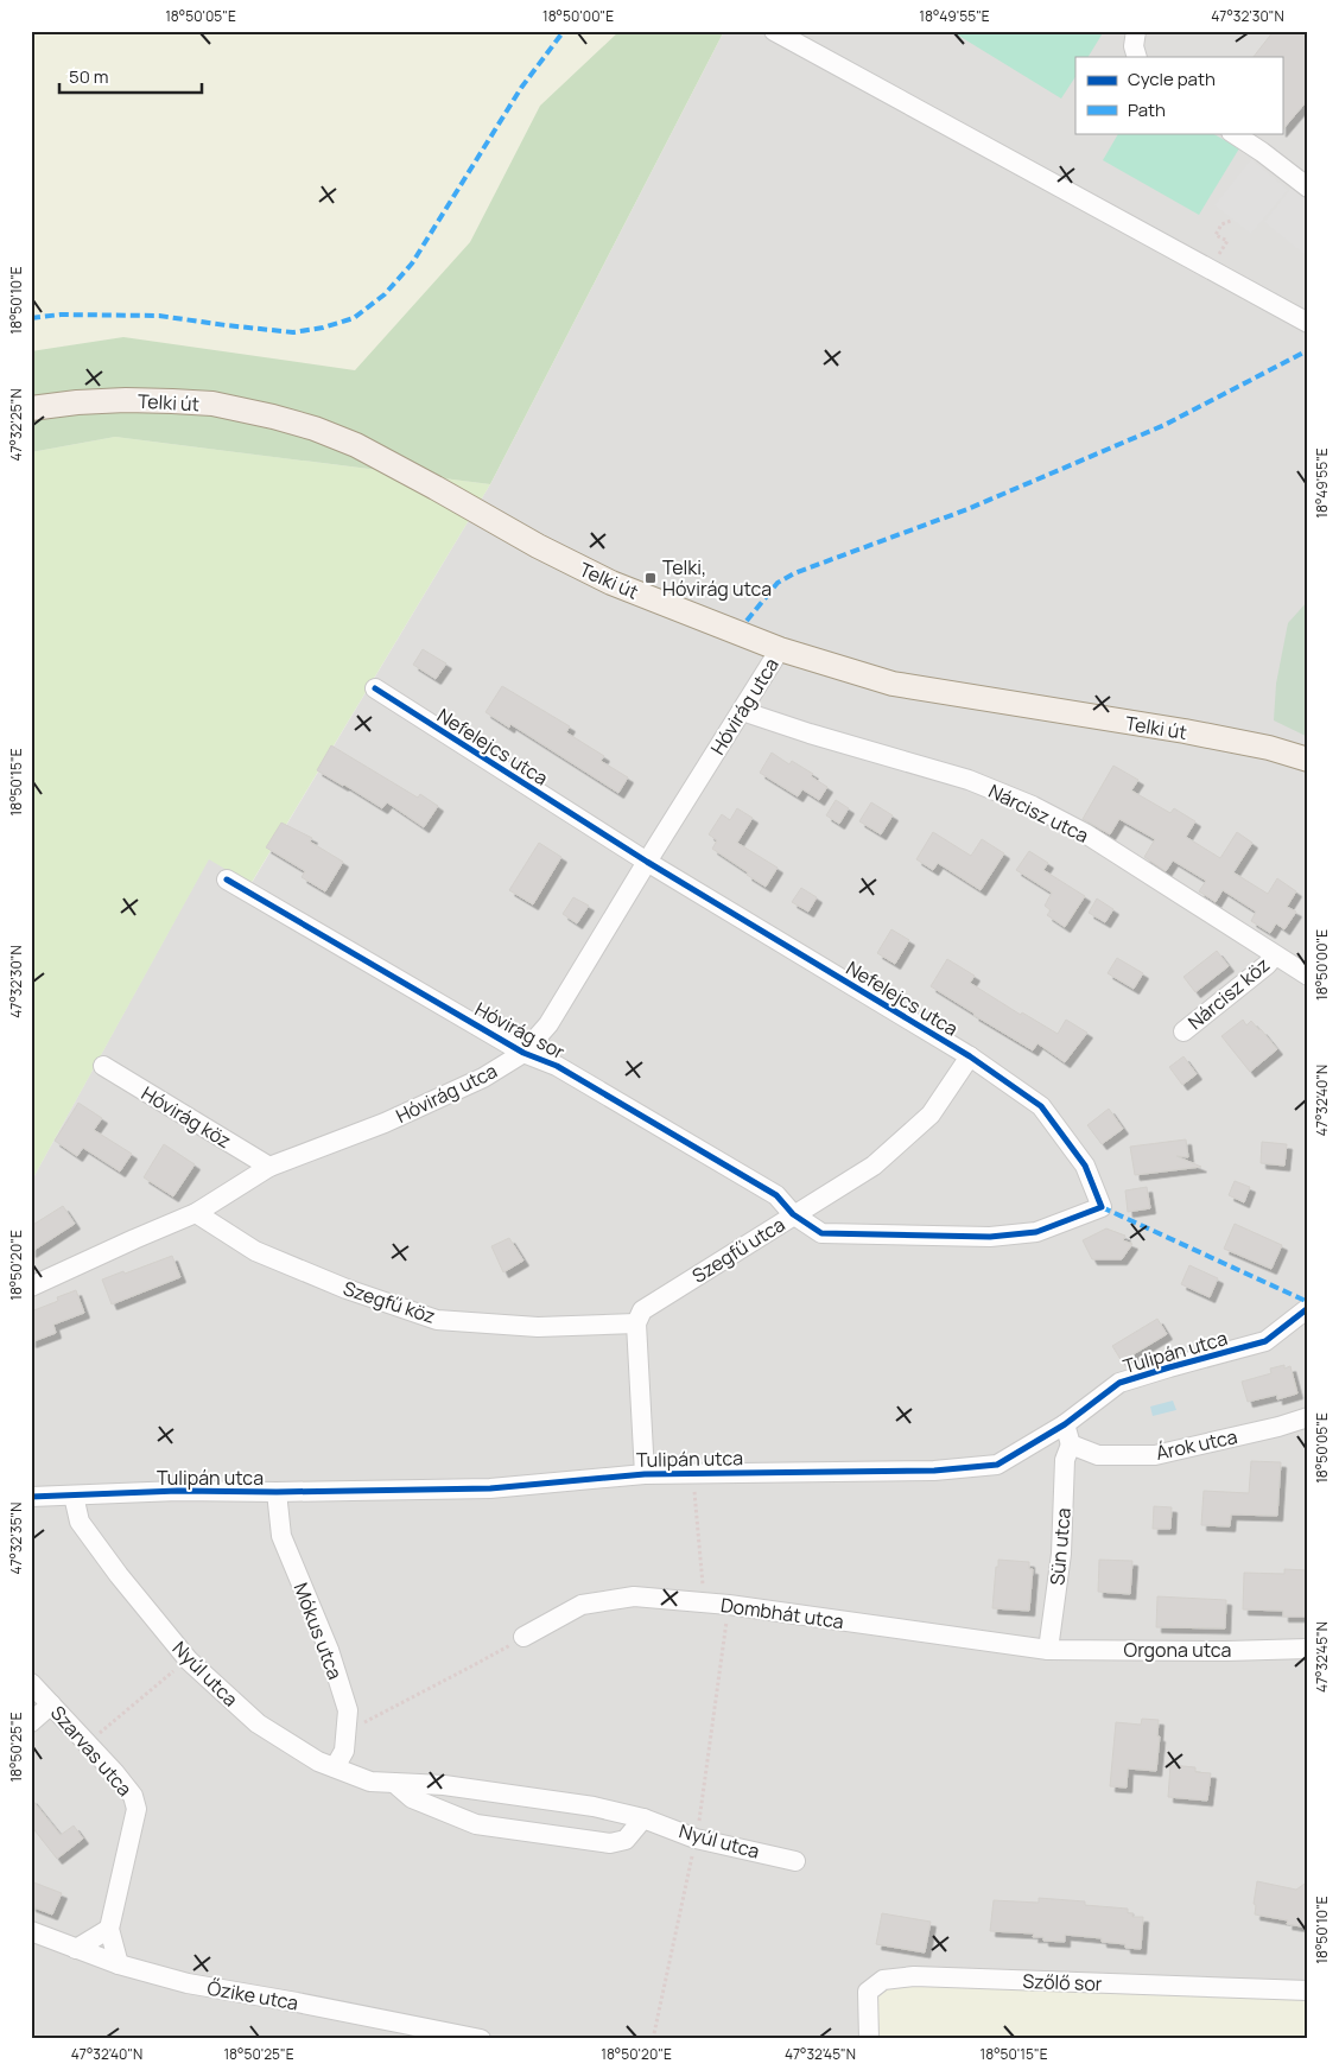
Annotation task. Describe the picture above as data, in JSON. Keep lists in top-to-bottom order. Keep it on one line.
{"streets":{"main road":["Telki út"],"street":["Hóvirág utca","Nefelejcs utca","Nárcisz utca","Nárcisz köz","Hóvirág sor","Hóvirág köz","Szegfű utca","Szegfű köz","Tulipán utca","Árok utca","Sün utca","Dombhát utca","Mókus utca","Orgona utca","Nyúl utca","Szarvas utca","Szőlő sor","Őzike utca"]},"crossings":[["Telki út","Hóvirág utca"],["Hóvirág utca","Nefelejcs utca"],["Hóvirág utca","Nárcisz utca"],["Hóvirág utca","Hóvirág sor"],["Hóvirág utca","Hóvirág köz"],["Hóvirág utca","Szegfű köz"],["Nefelejcs utca","Hóvirág sor"],["Nefelejcs utca","Szegfű utca"],["Nárcisz utca","Nárcisz köz"],["Hóvirág sor","Szegfű utca"],["Szegfű utca","Szegfű köz"],["Tulipán utca","Mókus utca"],["Tulipán utca","Nyúl utca"],["Árok utca","Sün utca"],["Sün utca","Dombhát utca"],["Sün utca","Orgona utca"],["Dombhát utca","Orgona utca"],["Mókus utca","Nyúl utca"],["Szarvas utca","Őzike utca"]],"places":{"transit":["Telki, Hóvirág utca"]},"legend":["Cycle path","Path"],"scale_bar":"50 m","coordinates":["18°50'05\"E","18°50'00\"E","18°49'55\"E","47°32'30\"N","18°50'10\"E","47°32'25\"N","18°50'15\"E","47°32'40\"N","18°50'20\"E","47°32'35\"N","47°32'45\"N","18°50'25\"E"]}
